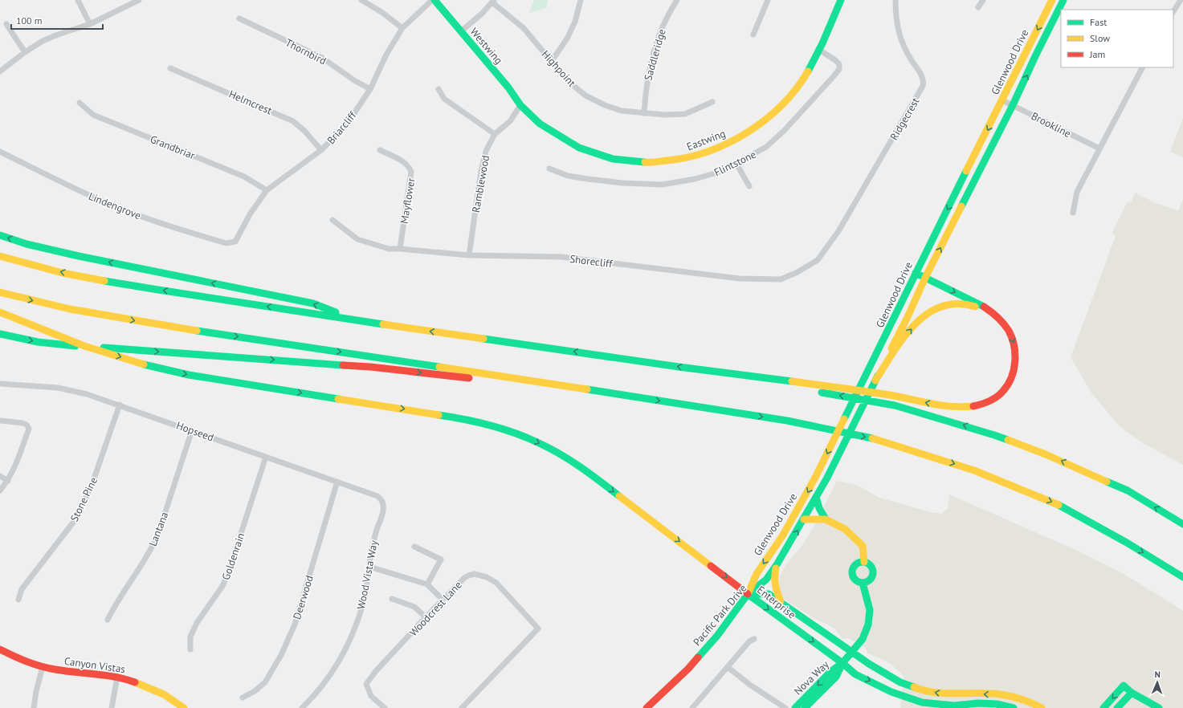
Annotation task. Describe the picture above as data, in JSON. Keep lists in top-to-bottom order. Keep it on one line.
{"streets":{"main road":["Westwing","Glenwood Drive","Eastwing","Enterprise","Pacific Park Drive","Canyon Vistas","Nova Way"],"street":["Thornbird","Saddleridge","Highpoint","Helmcrest","Ridgecrest","Brookline","Briarcliff","Grandbriar","Flintstone","Ramblewood","Mayflower","Lindengrove","Shorecliff","Hopseed","Stone Pine","Lantana","Goldenrain","Wood Vista Way","Deerwood","Woodcrest Lane"]},"crossings":[["Westwing","Eastwing"],["Westwing","Ramblewood"],["Thornbird","Briarcliff"],["Saddleridge","Highpoint"],["Glenwood Drive","Brookline"],["Glenwood Drive","Enterprise"],["Glenwood Drive","Pacific Park Drive"],["Helmcrest","Briarcliff"],["Ridgecrest","Shorecliff"],["Briarcliff","Grandbriar"],["Briarcliff","Lindengrove"],["Eastwing","Flintstone"],["Eastwing","Ramblewood"],["Ramblewood","Shorecliff"],["Mayflower","Shorecliff"],["Hopseed","Stone Pine"],["Hopseed","Lantana"],["Hopseed","Goldenrain"],["Hopseed","Wood Vista Way"],["Hopseed","Deerwood"],["Enterprise","Pacific Park Drive"],["Enterprise","Nova Way"]],"legend":["Fast","Slow","Jam"],"scale_bar":"100 m","north":"top"}
